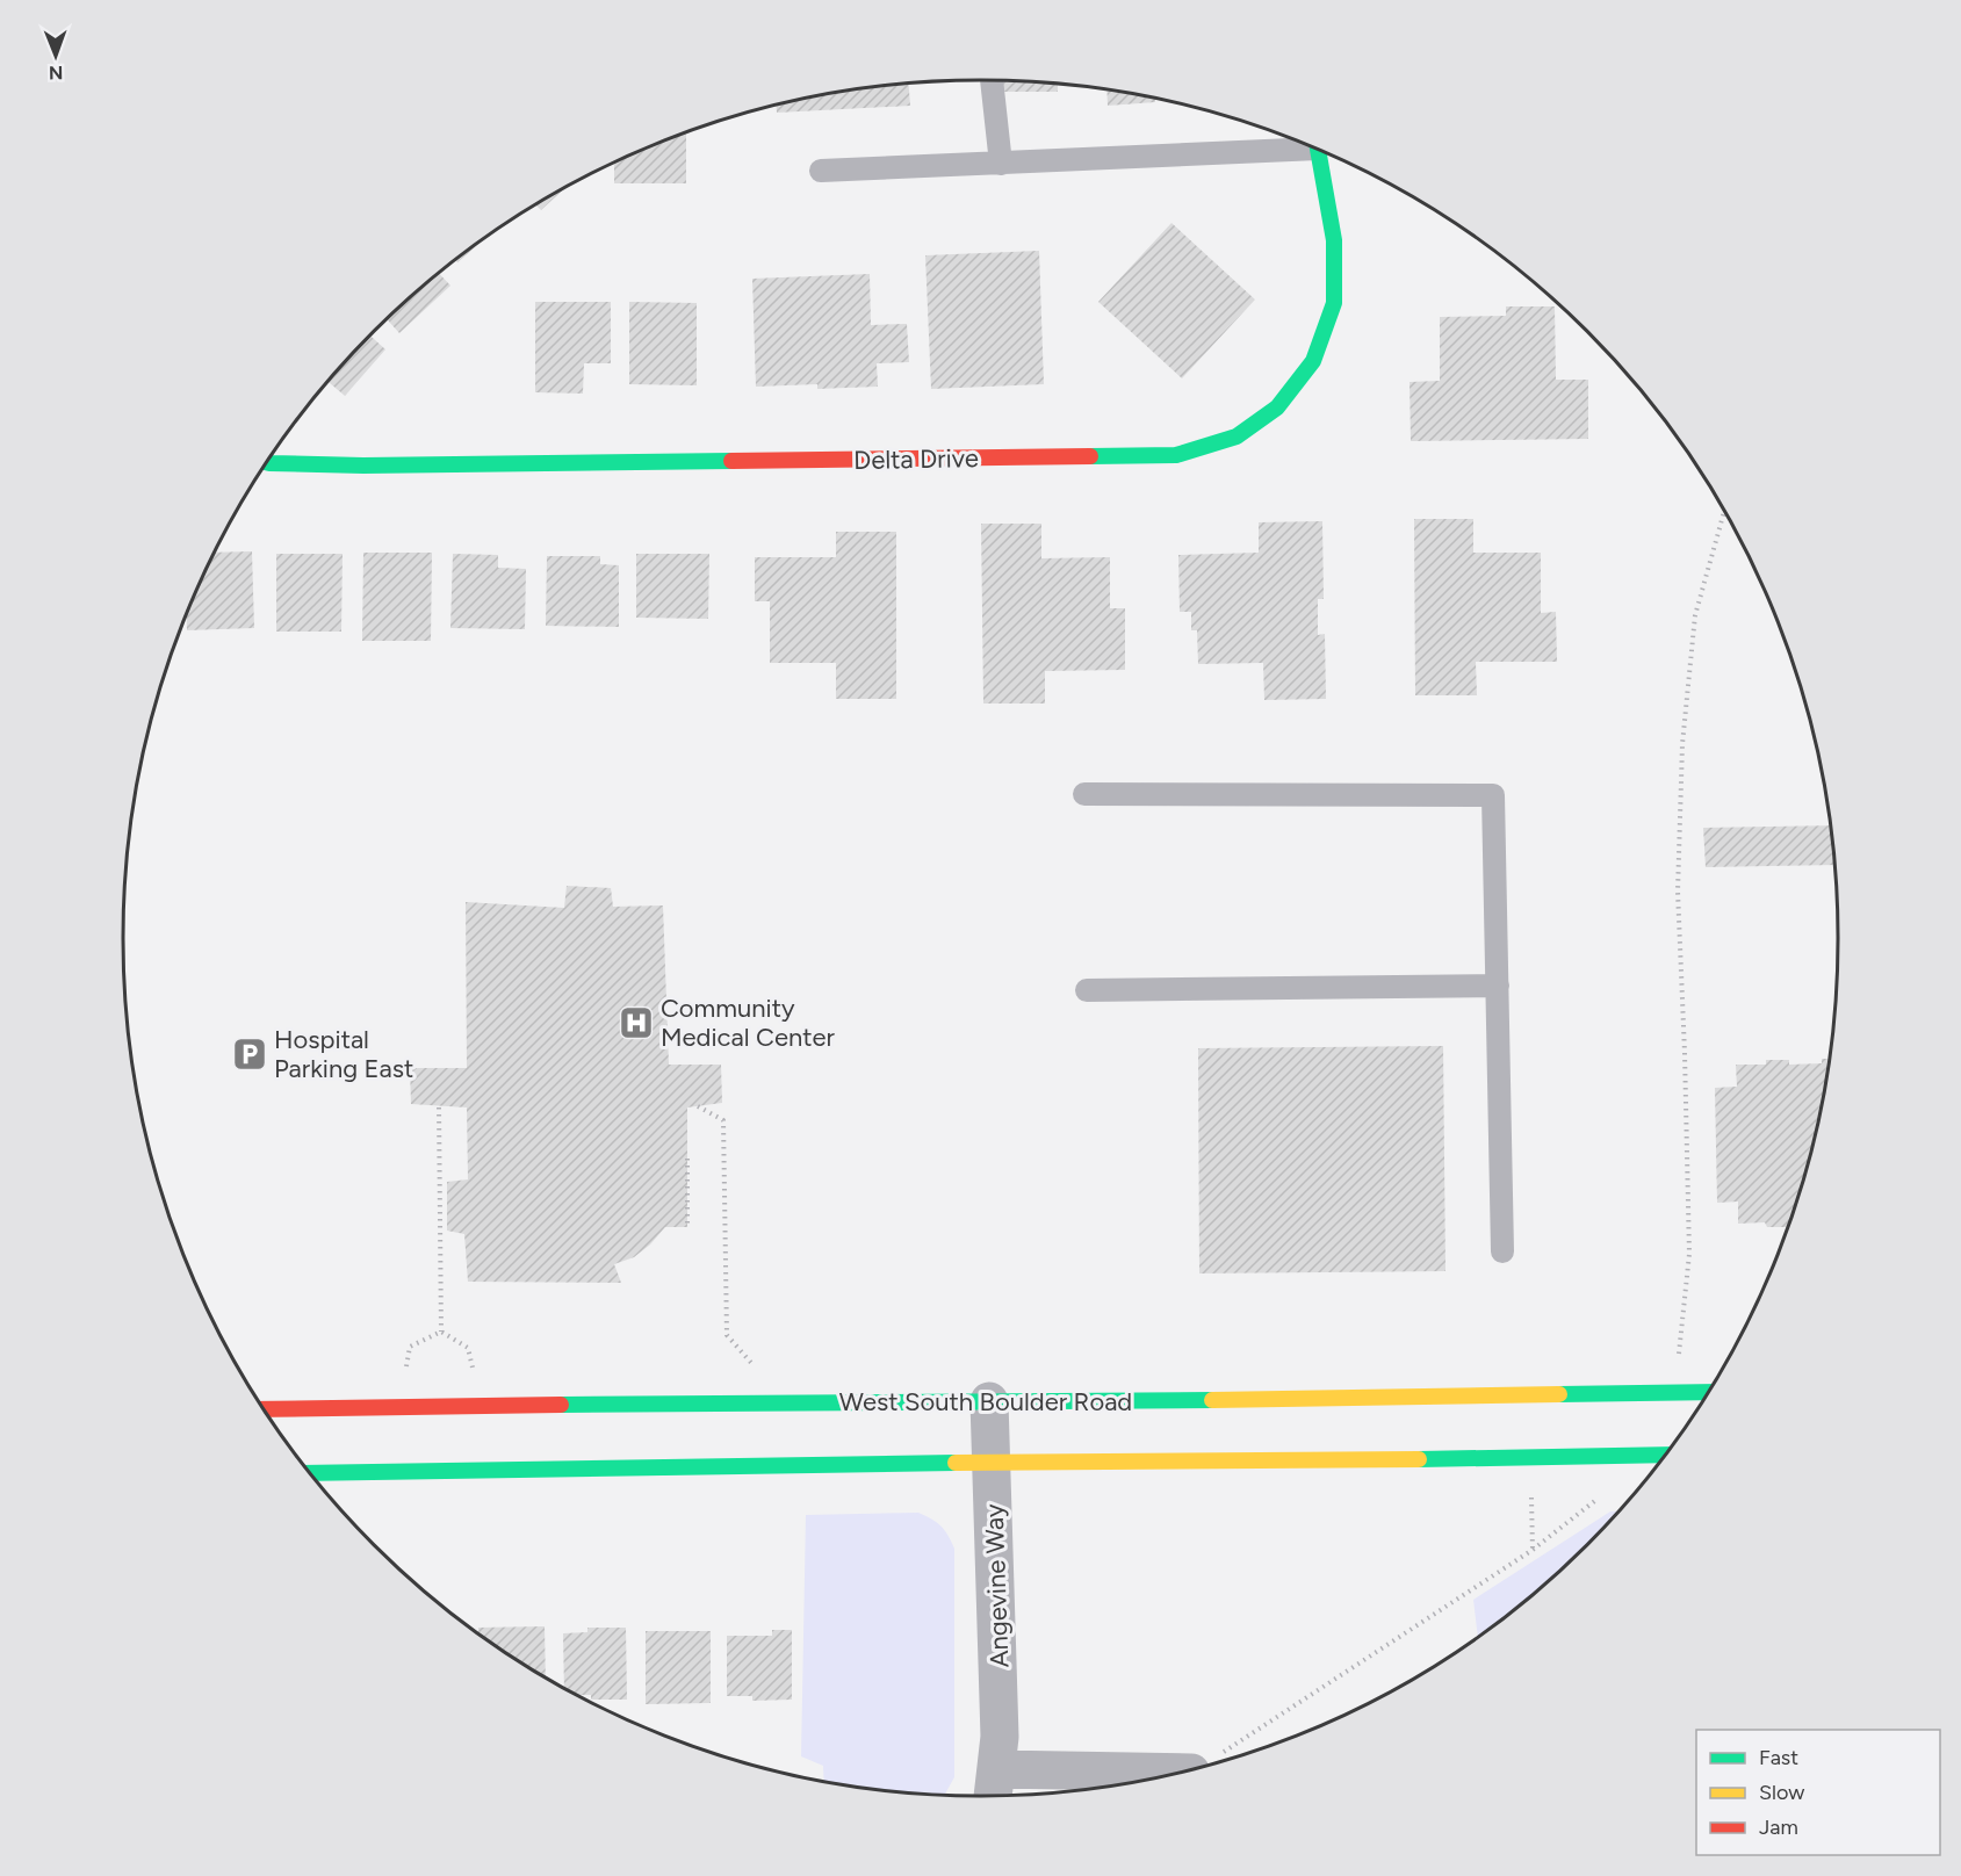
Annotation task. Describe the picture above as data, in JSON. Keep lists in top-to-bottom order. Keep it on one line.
{"streets":{"main road":["Delta Drive","West South Boulder Road"],"street":["Angevine Way"]},"crossings":[["West South Boulder Road","Angevine Way"]],"places":{"hospital":["Community Medical Center"],"parking":["Hospital Parking East"]},"legend":["Fast","Slow","Jam"],"north":"bottom"}
